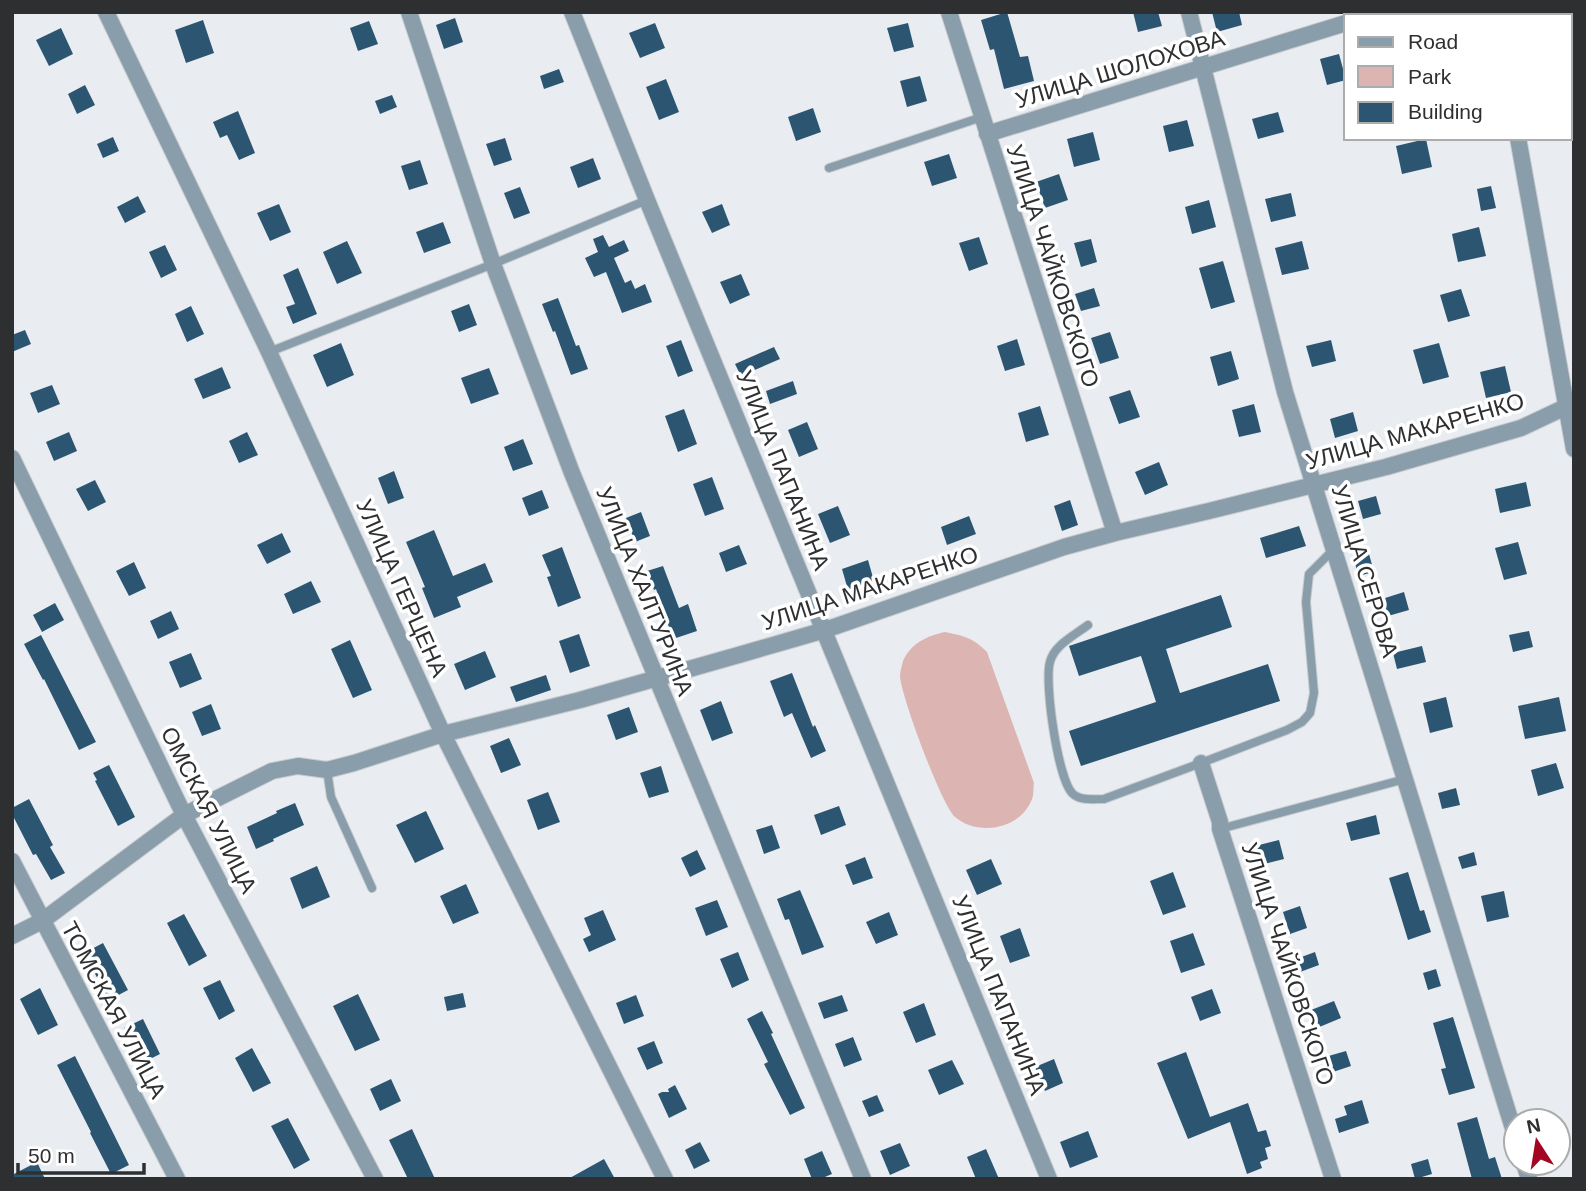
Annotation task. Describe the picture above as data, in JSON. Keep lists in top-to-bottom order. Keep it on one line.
{"streets":{"street":["УЛИЦА ШОЛОХОВА","УЛИЦА ЧАЙКОВСКОГО","УЛИЦА МАКАРЕНКО","УЛИЦА ПАПАНИНА","УЛИЦА СЕРОВА","УЛИЦА ГЕРЦЕНА","УЛИЦА ХАЛТУРИНА","ОМСКАЯ УЛИЦА","ТОМСКАЯ УЛИЦА"]},"crossings":[["УЛИЦА ШОЛОХОВА","УЛИЦА ЧАЙКОВСКОГО"],["УЛИЦА ШОЛОХОВА","УЛИЦА СЕРОВА"],["УЛИЦА ЧАЙКОВСКОГО","УЛИЦА МАКАРЕНКО"],["УЛИЦА МАКАРЕНКО","УЛИЦА ПАПАНИНА"],["УЛИЦА МАКАРЕНКО","УЛИЦА СЕРОВА"],["УЛИЦА МАКАРЕНКО","УЛИЦА ГЕРЦЕНА"],["УЛИЦА МАКАРЕНКО","УЛИЦА ХАЛТУРИНА"],["УЛИЦА МАКАРЕНКО","ОМСКАЯ УЛИЦА"],["УЛИЦА МАКАРЕНКО","ТОМСКАЯ УЛИЦА"]],"legend":["Road","Park","Building"],"scale_bar":"50 m","north":"top"}
